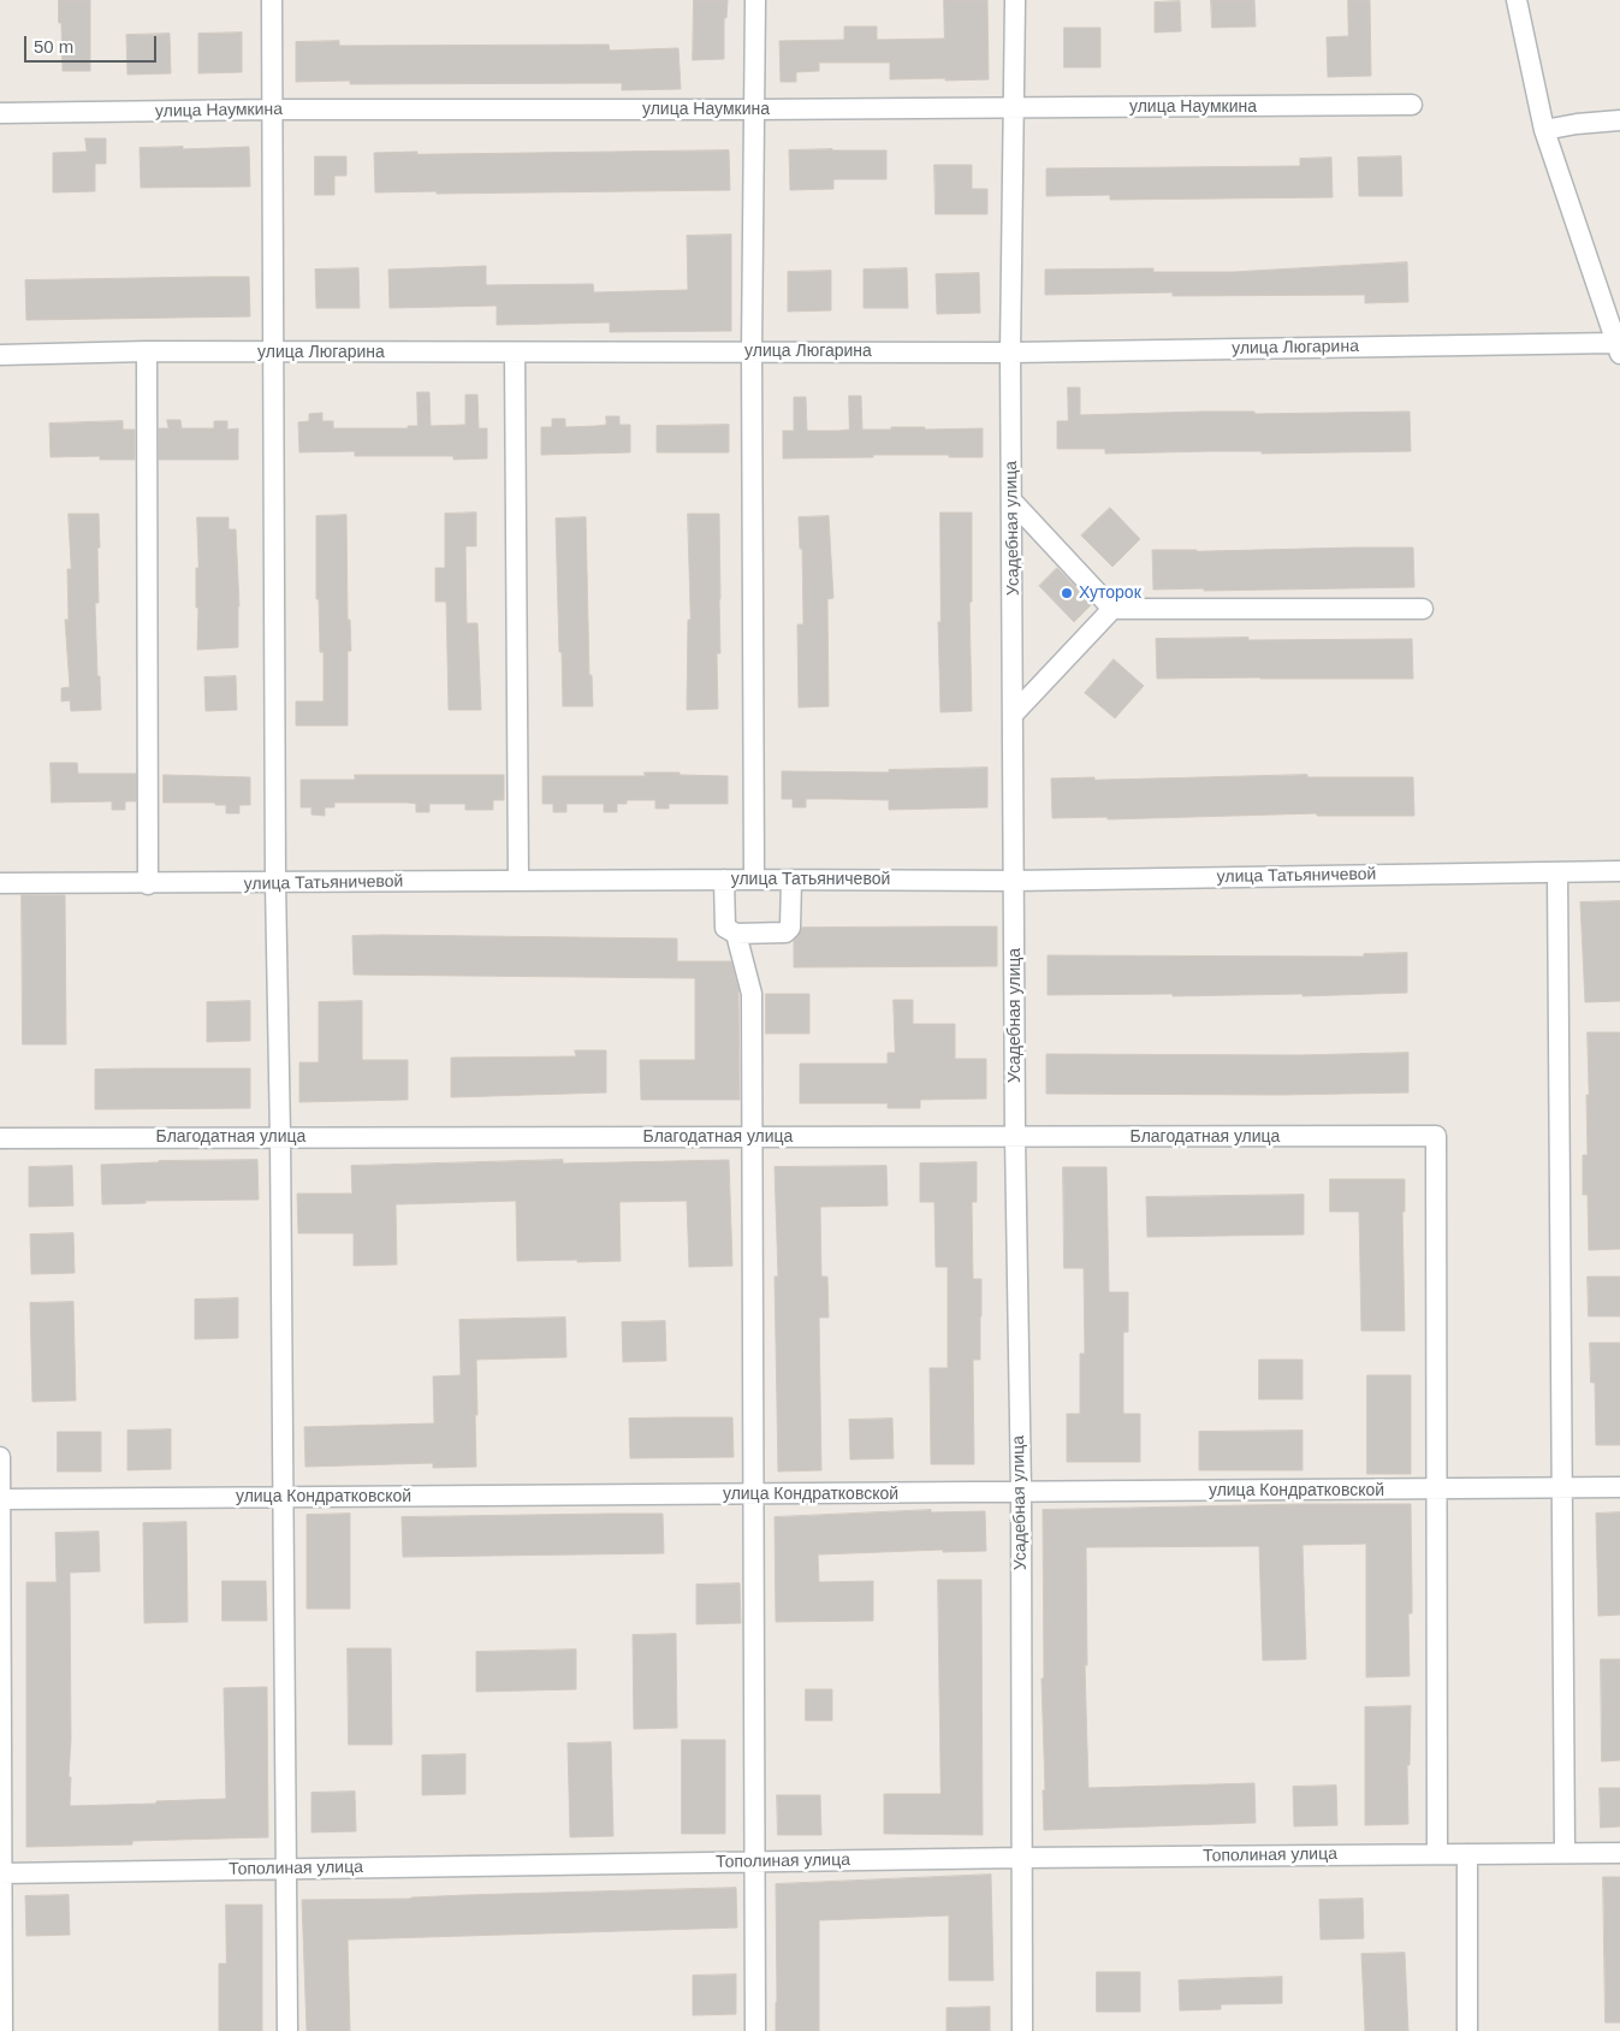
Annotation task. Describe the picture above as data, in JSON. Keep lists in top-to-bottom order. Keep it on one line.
{"streets":{"street":["улица Наумкина","улица Люгарина","Усадебная улица","улица Татьяничевой","Благодатная улица","улица Кондратковской","Тополиная улица"]},"crossings":[["улица Наумкина","Усадебная улица"],["улица Люгарина","Усадебная улица"],["Усадебная улица","улица Татьяничевой"],["Усадебная улица","Благодатная улица"],["Усадебная улица","улица Кондратковской"],["Усадебная улица","Тополиная улица"],["Благодатная улица","улица Кондратковской"]],"places":["Хуторок"],"scale_bar":"50 m"}
